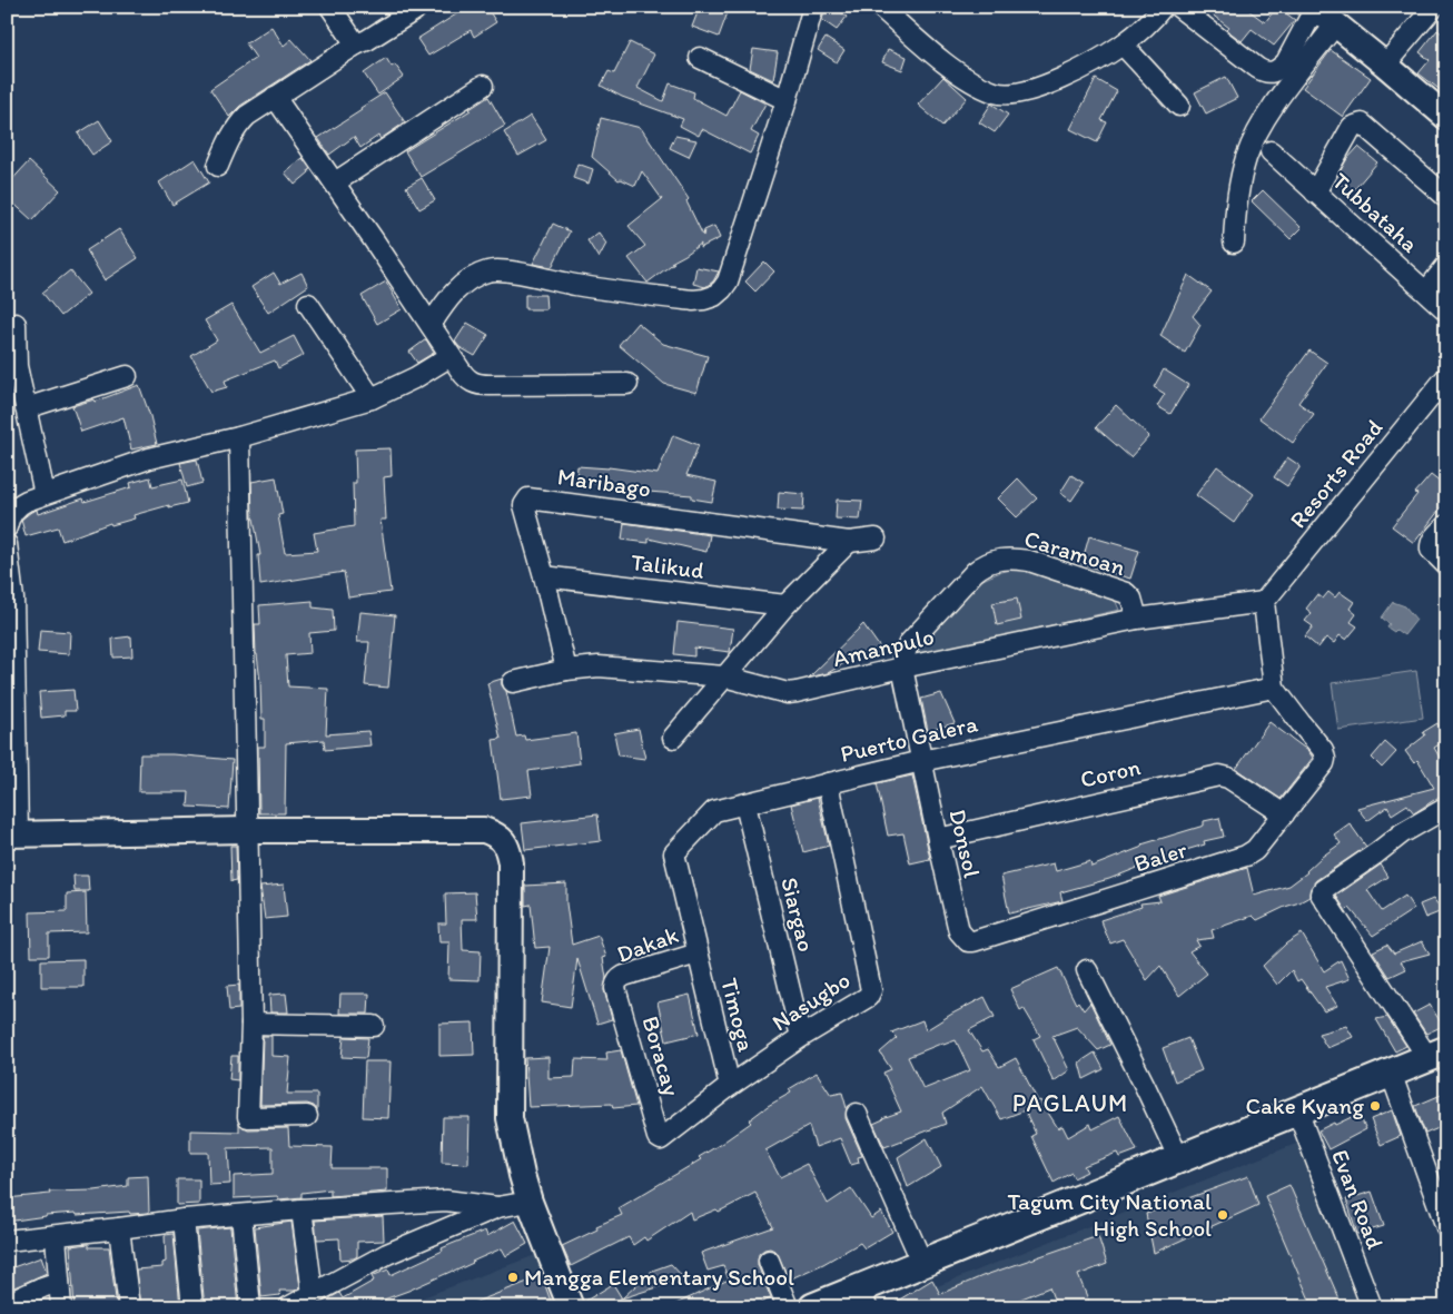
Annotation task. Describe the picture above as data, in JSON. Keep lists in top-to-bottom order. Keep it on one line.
{"streets":{"street":["Tubbataha","Resorts Road","Maribago","Caramoan","Talikud","Amanpulo","Puerto Galera","Coron","Donsol","Baler","Siargao","Dakak","Nasugbo","Timoga","Boracay","Evan Road"]},"crossings":[["Resorts Road","Amanpulo"],["Maribago","Talikud"],["Maribago","Amanpulo"],["Caramoan","Amanpulo"],["Caramoan","Donsol"],["Amanpulo","Donsol"],["Puerto Galera","Donsol"],["Puerto Galera","Baler"],["Puerto Galera","Siargao"],["Puerto Galera","Dakak"],["Puerto Galera","Nasugbo"],["Puerto Galera","Timoga"],["Coron","Donsol"],["Coron","Baler"],["Donsol","Baler"],["Siargao","Nasugbo"],["Dakak","Timoga"],["Dakak","Boracay"],["Nasugbo","Timoga"],["Nasugbo","Boracay"]],"districts":["PAGLAUM"],"places":["Cake Kyang","Tagum City National High School","Mangga Elementary School"]}
